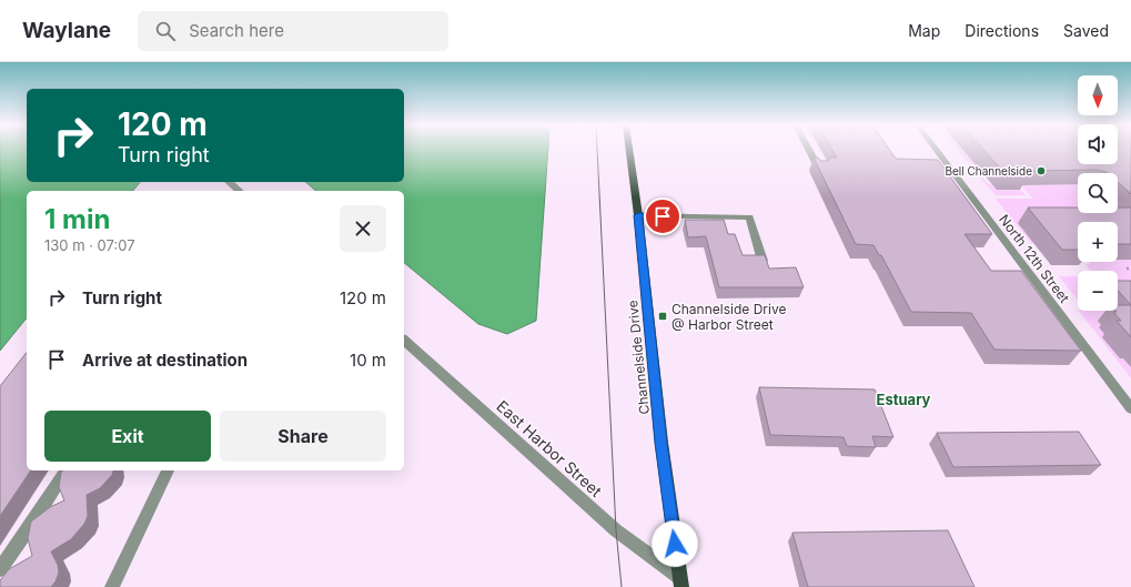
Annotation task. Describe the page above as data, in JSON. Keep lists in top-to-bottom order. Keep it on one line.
{"streets":{"main road":["Channelside Drive"],"street":["North 12th Street","East Harbor Street"]},"crossings":[["Channelside Drive","East Harbor Street"]],"districts":["Estuary"],"places":{"other":["Bell Channelside"],"transit":["Channelside Drive @ Harbor Street"]},"north":"bottom","page":{"header":"Waylane","search":"Search here","nav":["Map","Directions","Saved"],"map_buttons":["+","−"],"turn":["120 m","Turn right"],"heading":["1 min","130 m · 07:07"],"list":[{"name":"Turn right","value":"120 m"},{"name":"Arrive at destination","value":"10 m"}],"buttons":["Exit","Share"]}}
